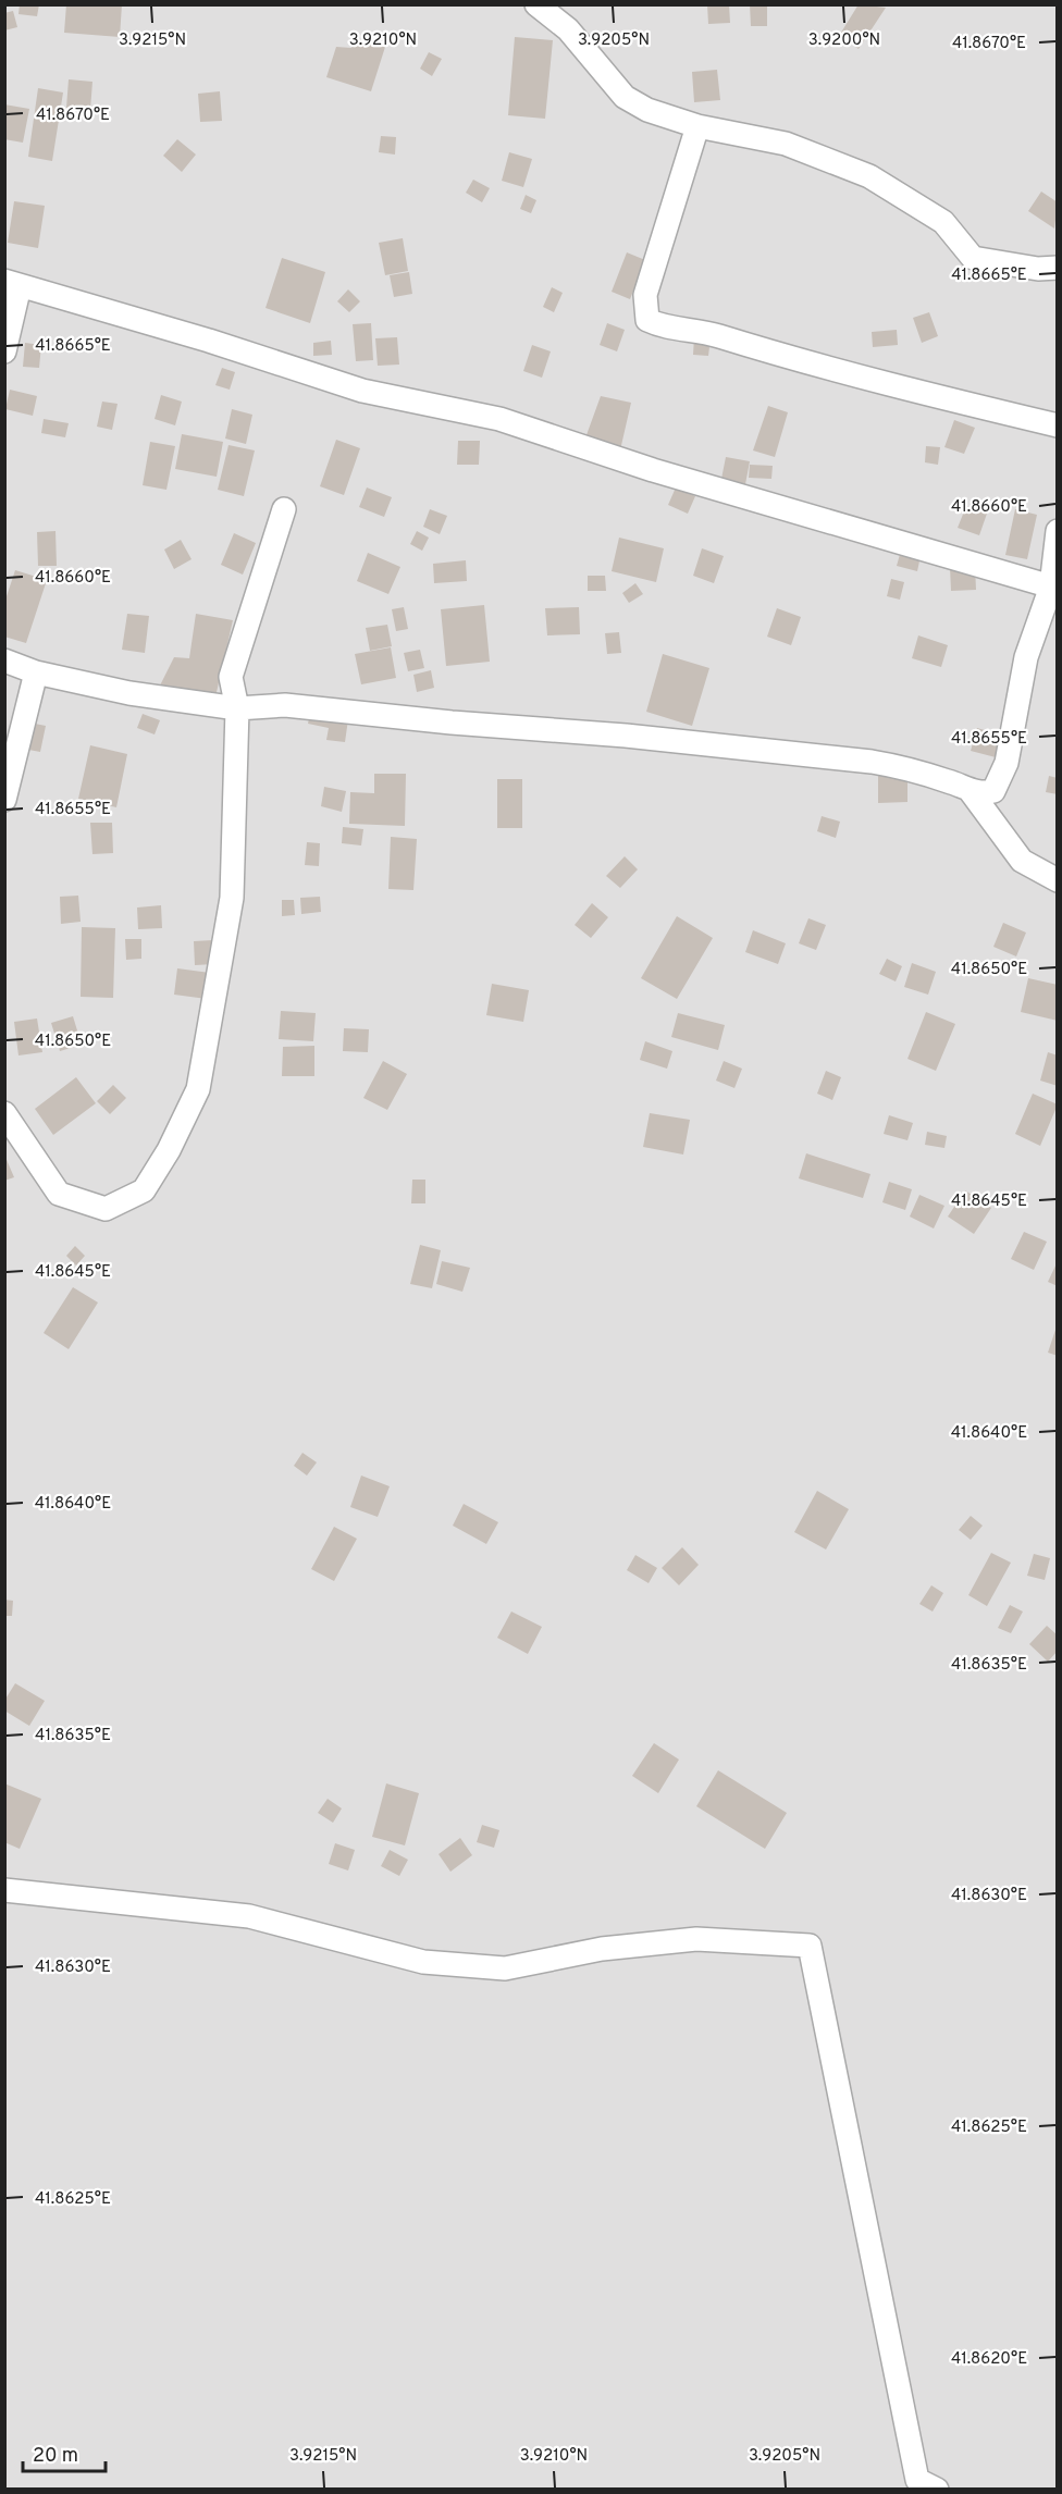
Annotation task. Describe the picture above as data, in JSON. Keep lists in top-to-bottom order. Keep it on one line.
{"scale_bar":"20 m","coordinates":["3.9215°N","3.9210°N","3.9205°N","3.9200°N","41.8670°E","41.8665°E","41.8660°E","41.8655°E","41.8650°E","41.8645°E","41.8640°E","41.8635°E","41.8630°E","41.8625°E","41.8620°E"]}
